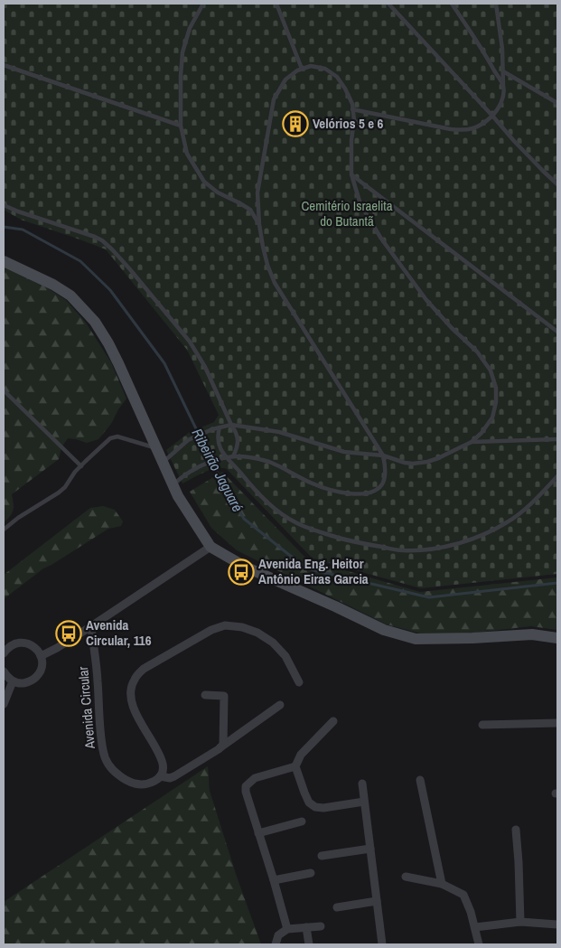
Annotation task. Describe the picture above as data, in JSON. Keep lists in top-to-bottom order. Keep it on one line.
{"streets":{"street":["Avenida Circular"]},"water":["Ribeirão Jaguaré"],"parks":["Cemitério Israelita do Butantã"],"places":{"building":["Velórios 5 e 6"],"bus stop":["Avenida Eng. Heitor Antônio Eiras Garcia","Avenida Circular, 116"]}}
